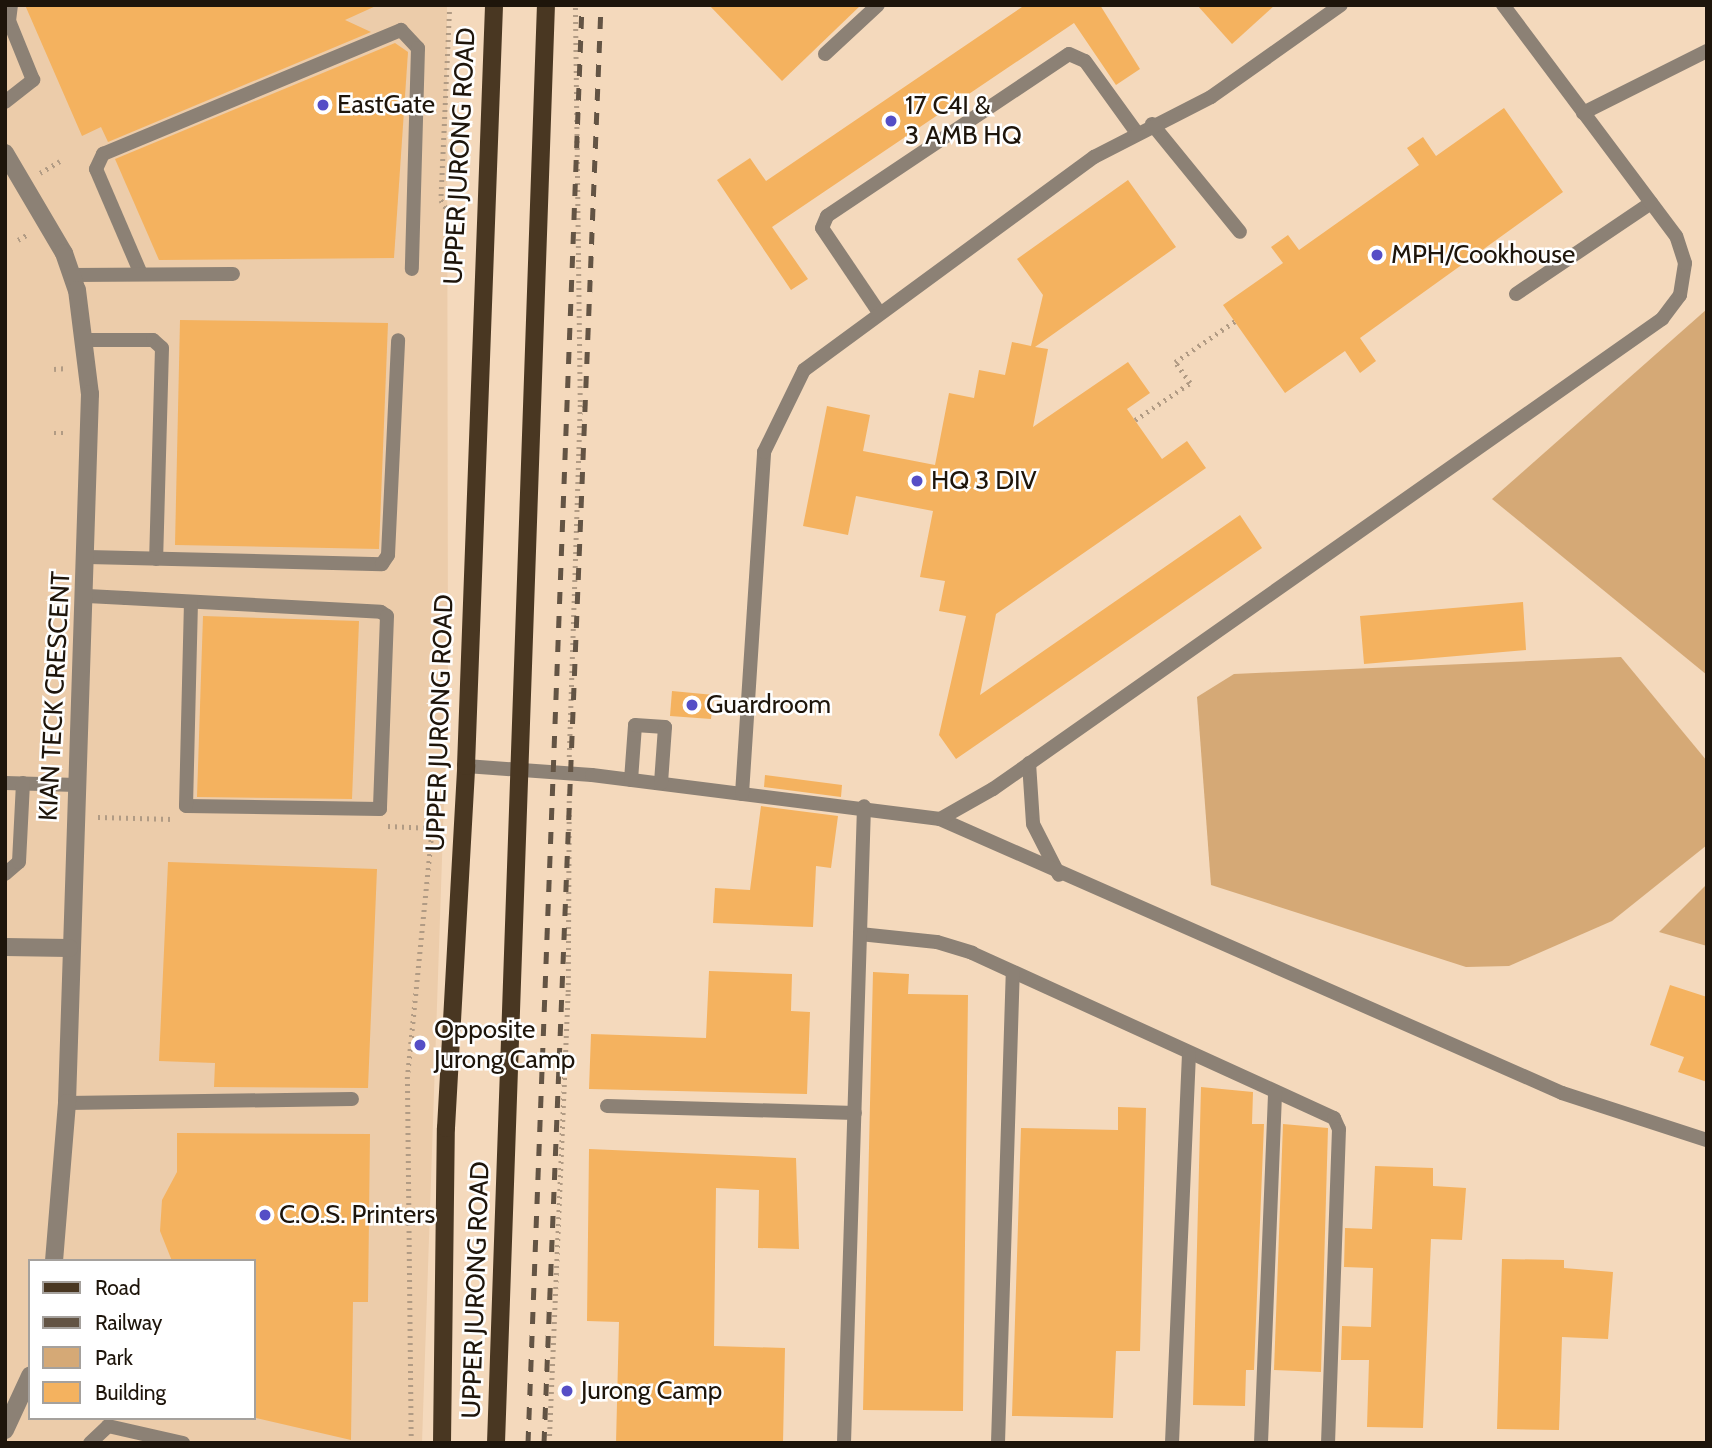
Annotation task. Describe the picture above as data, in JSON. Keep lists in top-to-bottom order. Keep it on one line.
{"streets":{"main road":["UPPER JURONG ROAD"],"street":["KIAN TECK CRESCENT"]},"places":["EastGate","17 C4I & 3 AMB HQ","MPH/Cookhouse","HQ 3 DIV","Guardroom","Opposite Jurong Camp","C.O.S. Printers","Jurong Camp"],"legend":["Road","Railway","Park","Building"]}
